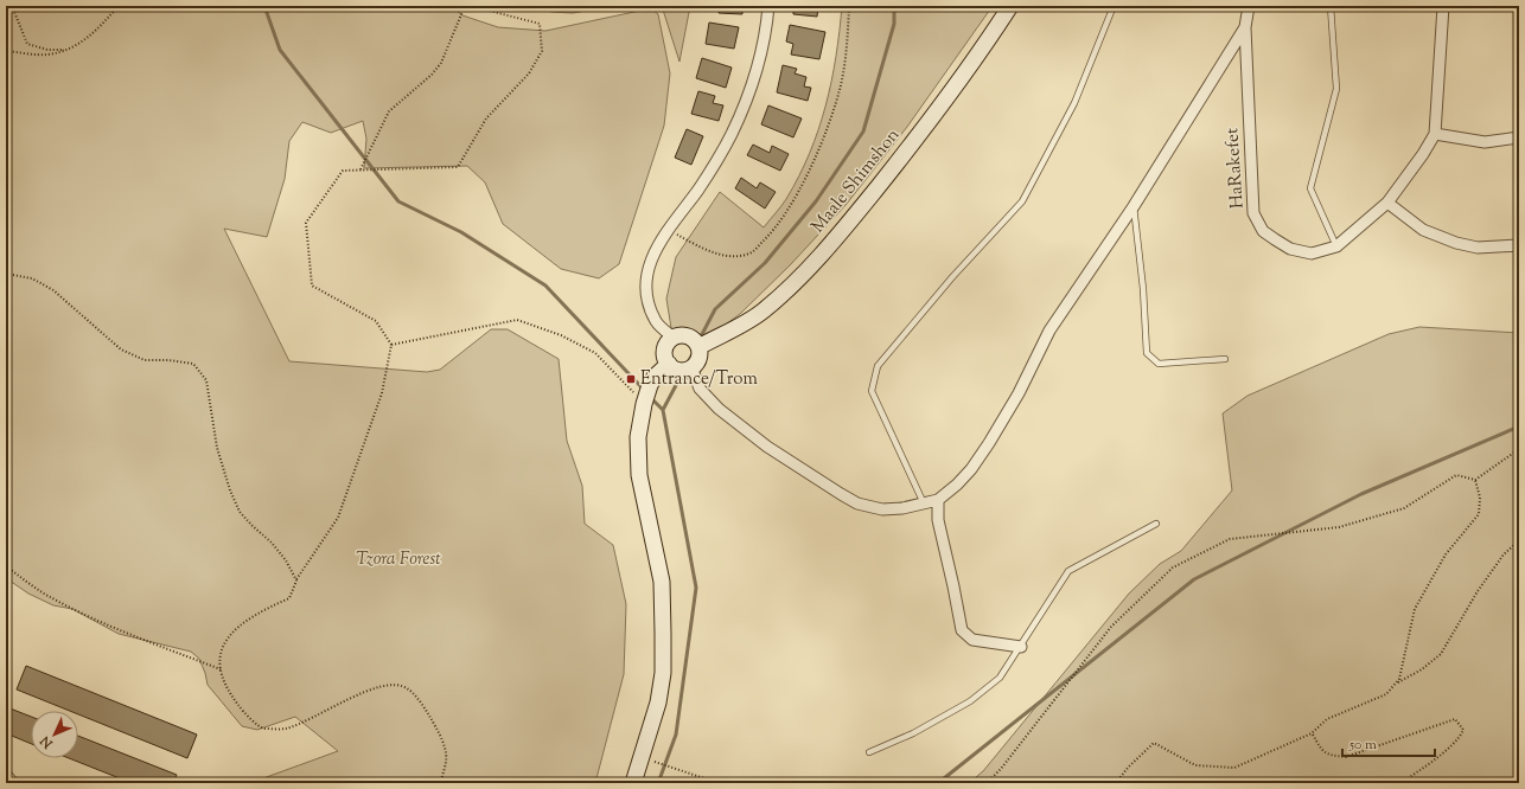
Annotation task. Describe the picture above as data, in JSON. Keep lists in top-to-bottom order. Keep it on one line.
{"streets":{"main road":["Maale Shimshon"],"street":["HaRakefet"]},"parks":["Tzora Forest"],"places":{"transit":["Entrance/Trom"]},"scale_bar":"50 m","north":"bottom left"}
